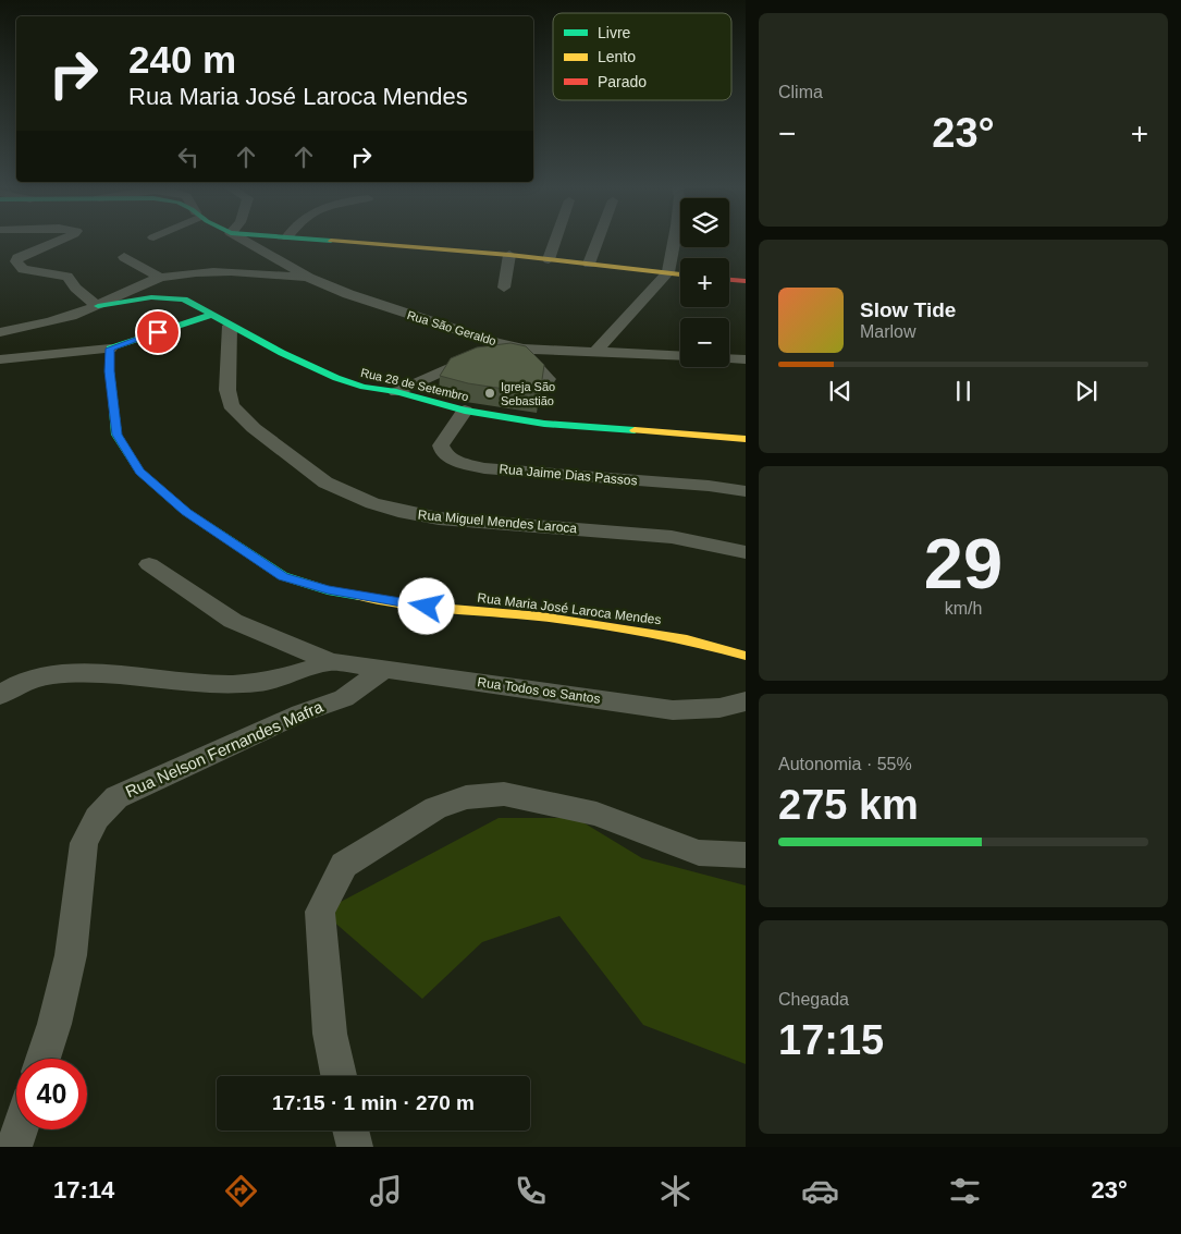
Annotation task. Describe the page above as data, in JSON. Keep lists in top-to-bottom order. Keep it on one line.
{"streets":{"street":["Rua São Geraldo","Rua 28 de Setembro","Rua Jaime Dias Passos","Rua Miguel Mendes Laroca","Rua Maria José Laroca Mendes","Rua Todos os Santos","Rua Nelson Fernandes Mafra"]},"crossings":[["Rua 28 de Setembro","Rua Jaime Dias Passos"],["Rua 28 de Setembro","Rua Miguel Mendes Laroca"],["Rua Todos os Santos","Rua Nelson Fernandes Mafra"]],"places":["Igreja São Sebastião"],"legend":["Livre","Lento","Parado"],"page":{"tile":["Clima",["29","km/h"],["Autonomia · 55%","275 km"],["Chegada","17:15"]],"turn":["240 m","Rua Maria José Laroca Mendes"],"heat":["−","23°","+"],"map_buttons":["+","−"],"song":["Slow Tide","Marlow"],"limit":"40","trip":"17:15 · 1 min · 270 m","tabs":["17:14","23°"]}}
